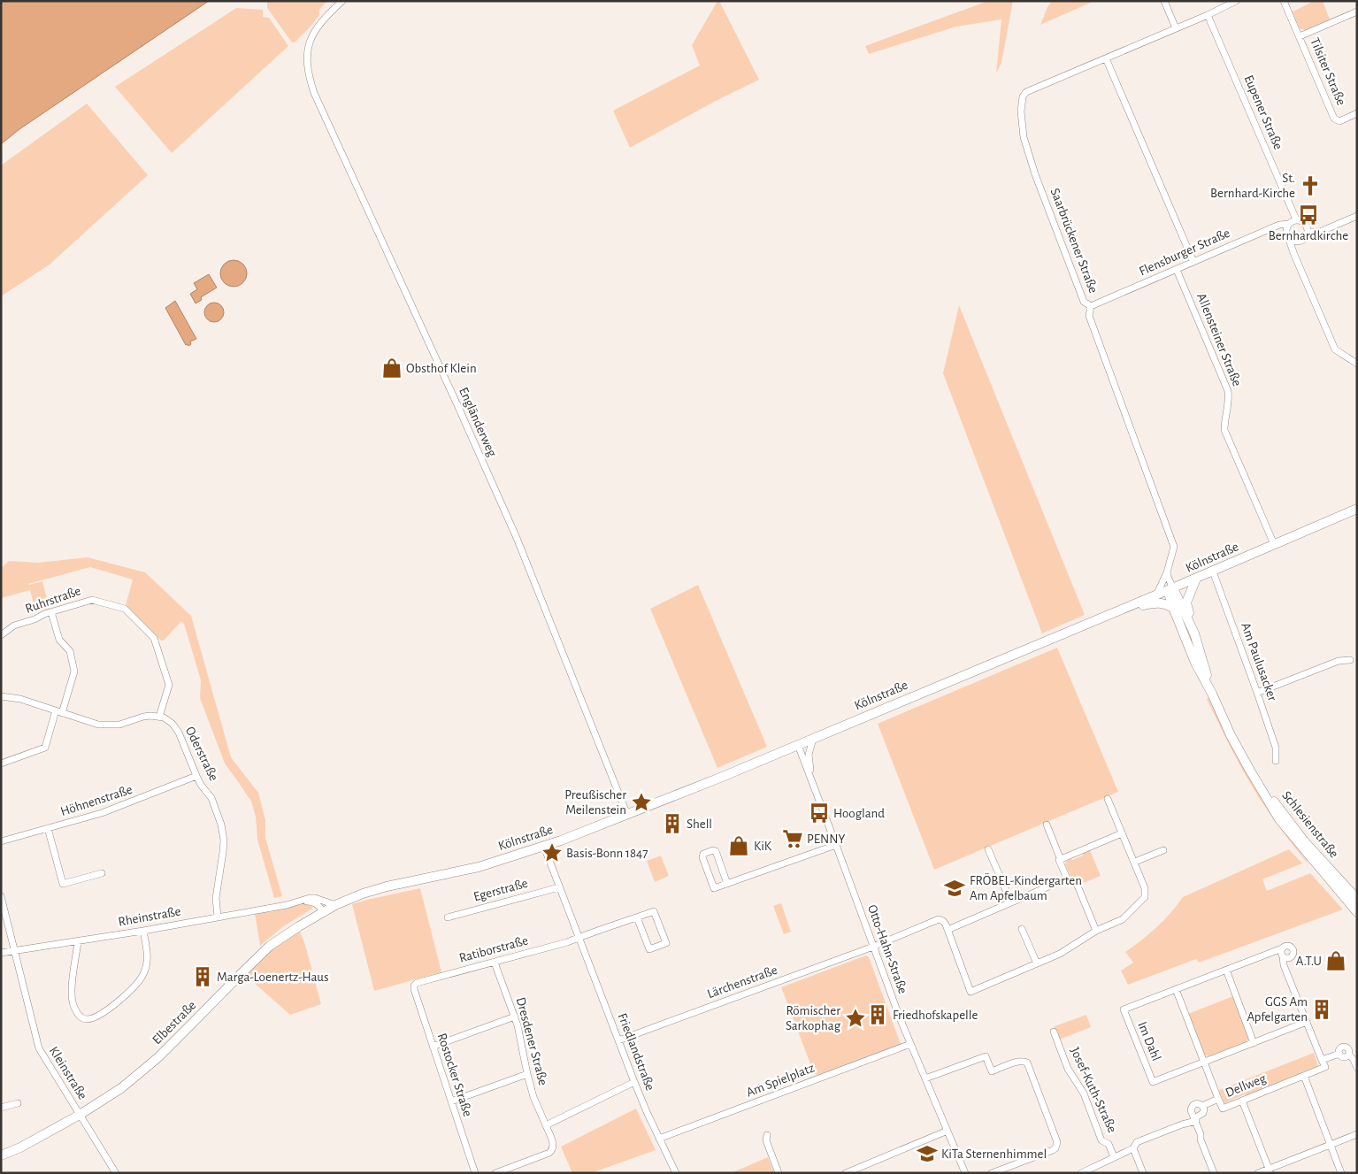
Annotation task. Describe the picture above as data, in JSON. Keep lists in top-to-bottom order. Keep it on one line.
{"streets":{"main road":["Kölnstraße","Schlesienstraße","Elbestraße"],"street":["Tilsiter Straße","Eupener Straße","Saarbrückener Straße","Flensburger Straße","Allensteiner Straße","Engländerweg","Ruhrstraße","Am Paulusacker","Oderstraße","Höhnenstraße","Egerstraße","Rheinstraße","Ratiborstraße","Otto-Hahn-Straße","Lärchenstraße","Dresdener Straße","Im Dahl","Friedlandstraße","Kleinstraße","Rostocker Straße","Am Spielplatz","Dellweg","Josef-Kuth-Straße"]},"crossings":[["Eupener Straße","Saarbrückener Straße"],["Eupener Straße","Flensburger Straße"],["Saarbrückener Straße","Flensburger Straße"],["Saarbrückener Straße","Kölnstraße"],["Flensburger Straße","Allensteiner Straße"],["Allensteiner Straße","Kölnstraße"],["Engländerweg","Kölnstraße"],["Kölnstraße","Am Paulusacker"],["Kölnstraße","Schlesienstraße"],["Kölnstraße","Otto-Hahn-Straße"],["Kölnstraße","Elbestraße"],["Kölnstraße","Friedlandstraße"],["Ruhrstraße","Oderstraße"],["Oderstraße","Höhnenstraße"],["Oderstraße","Rheinstraße"],["Egerstraße","Friedlandstraße"],["Rheinstraße","Elbestraße"],["Rheinstraße","Kleinstraße"],["Ratiborstraße","Dresdener Straße"],["Ratiborstraße","Friedlandstraße"],["Ratiborstraße","Rostocker Straße"],["Otto-Hahn-Straße","Lärchenstraße"],["Otto-Hahn-Straße","Am Spielplatz"],["Lärchenstraße","Friedlandstraße"],["Elbestraße","Kleinstraße"],["Friedlandstraße","Am Spielplatz"]],"places":{"church":["St. Bernhard-Kirche"],"bus stop":["Bernhardkirche","Hoogland"],"shop":["Obsthof Klein","KiK","A.T.U"],"place":["Preußischer Meilenstein","Basis-Bonn 1847","Römischer Sarkophag"],"building":["Shell","Marga-Loenertz-Haus","GGS Am Apfelgarten","Friedhofskapelle"],"supermarket":["PENNY"],"school or university":["FRÖBEL-Kindergarten Am Apfelbaum","KiTa Sternenhimmel"]}}
